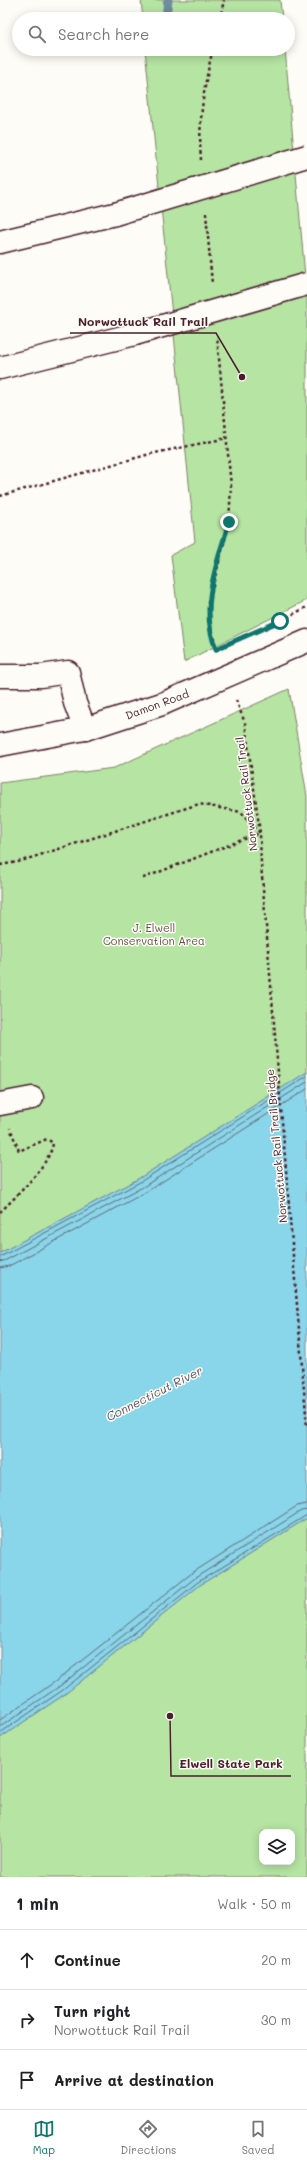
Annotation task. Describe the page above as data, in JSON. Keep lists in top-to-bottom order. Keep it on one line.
{"streets":{"main road":["Damon Road"],"path":["Norwottuck Rail Trail","Norwottuck Rail Trail Bridge"]},"crossings":[["Norwottuck Rail Trail","Norwottuck Rail Trail Bridge"]],"water":["Connecticut River"],"parks":["J. Elwell Conservation Area"],"places":["Norwottuck Rail Trail","Elwell State Park"],"page":{"search":"Search here","heading":["1 min","Walk · 50 m"],"list":[["Continue","20 m"],["Turn right","Norwottuck Rail Trail","30 m"],"Arrive at destination"],"nav":["Map","Directions","Saved"]}}
